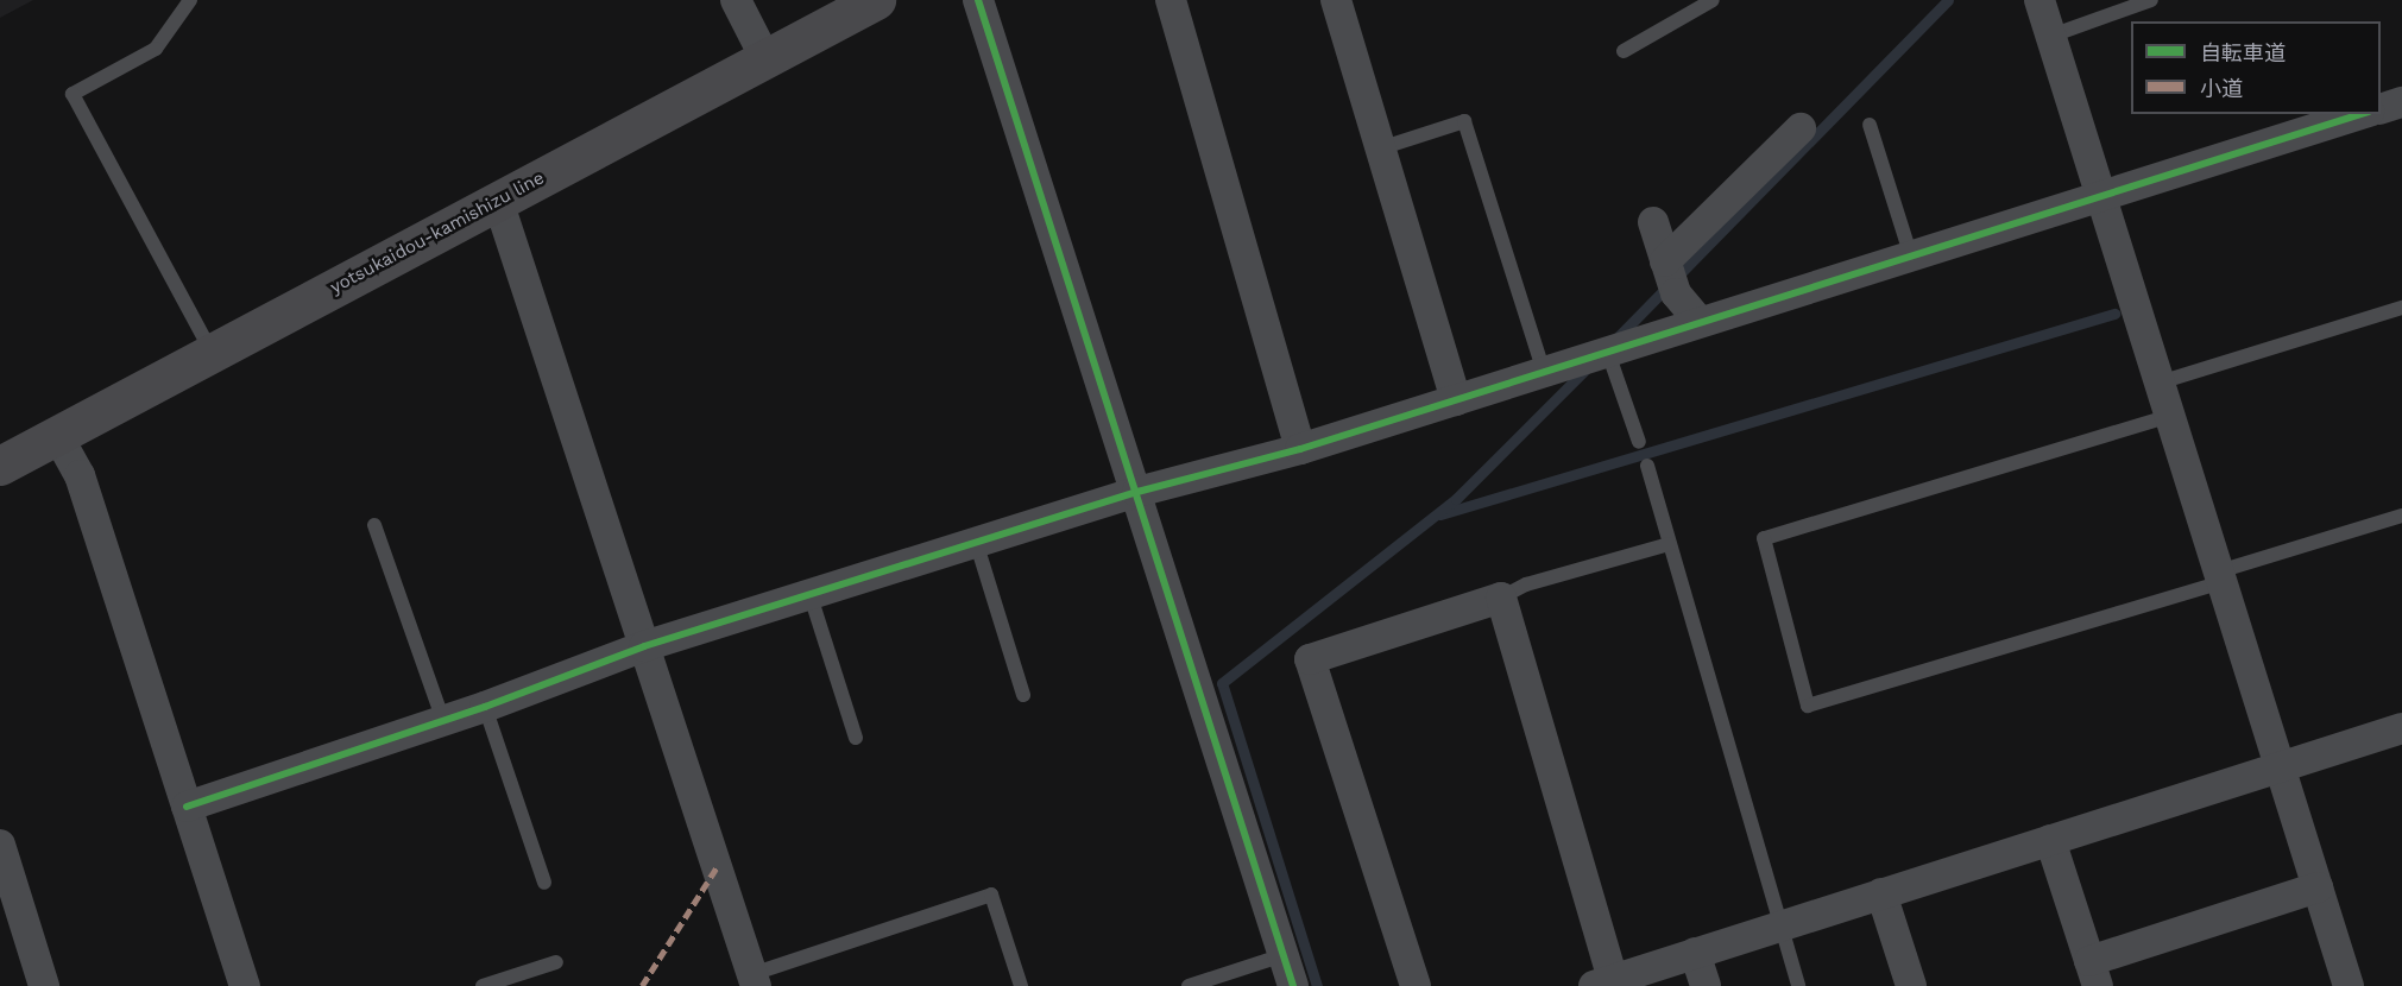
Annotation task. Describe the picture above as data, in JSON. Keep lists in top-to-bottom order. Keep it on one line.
{"streets":{"main road":["yotsukaidou-kamishizu line"]},"legend":["自転車道","小道"]}
